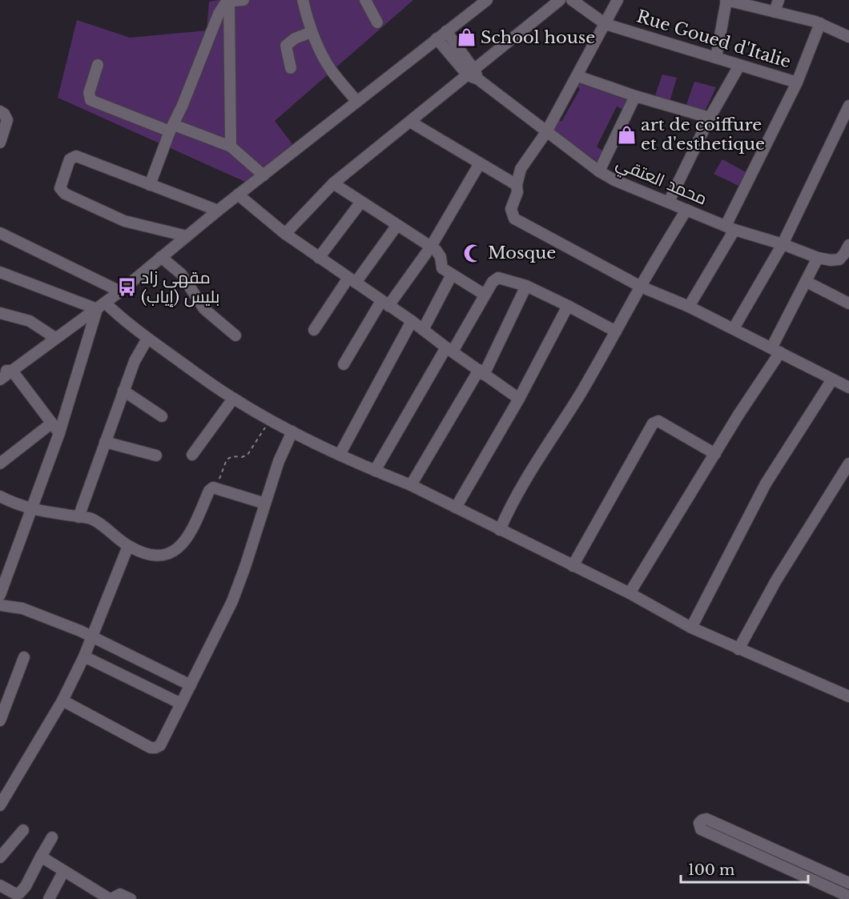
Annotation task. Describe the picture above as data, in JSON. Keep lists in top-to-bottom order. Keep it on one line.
{"streets":{"street":["Rue Goued d'Italie","محمد العتقي"]},"places":{"shop":["School house","art de coiffure et d'esthetique"],"mosque":["Mosque"],"bus stop":["مقهى زاد بليس (إياب)"]},"scale_bar":"100 m"}
